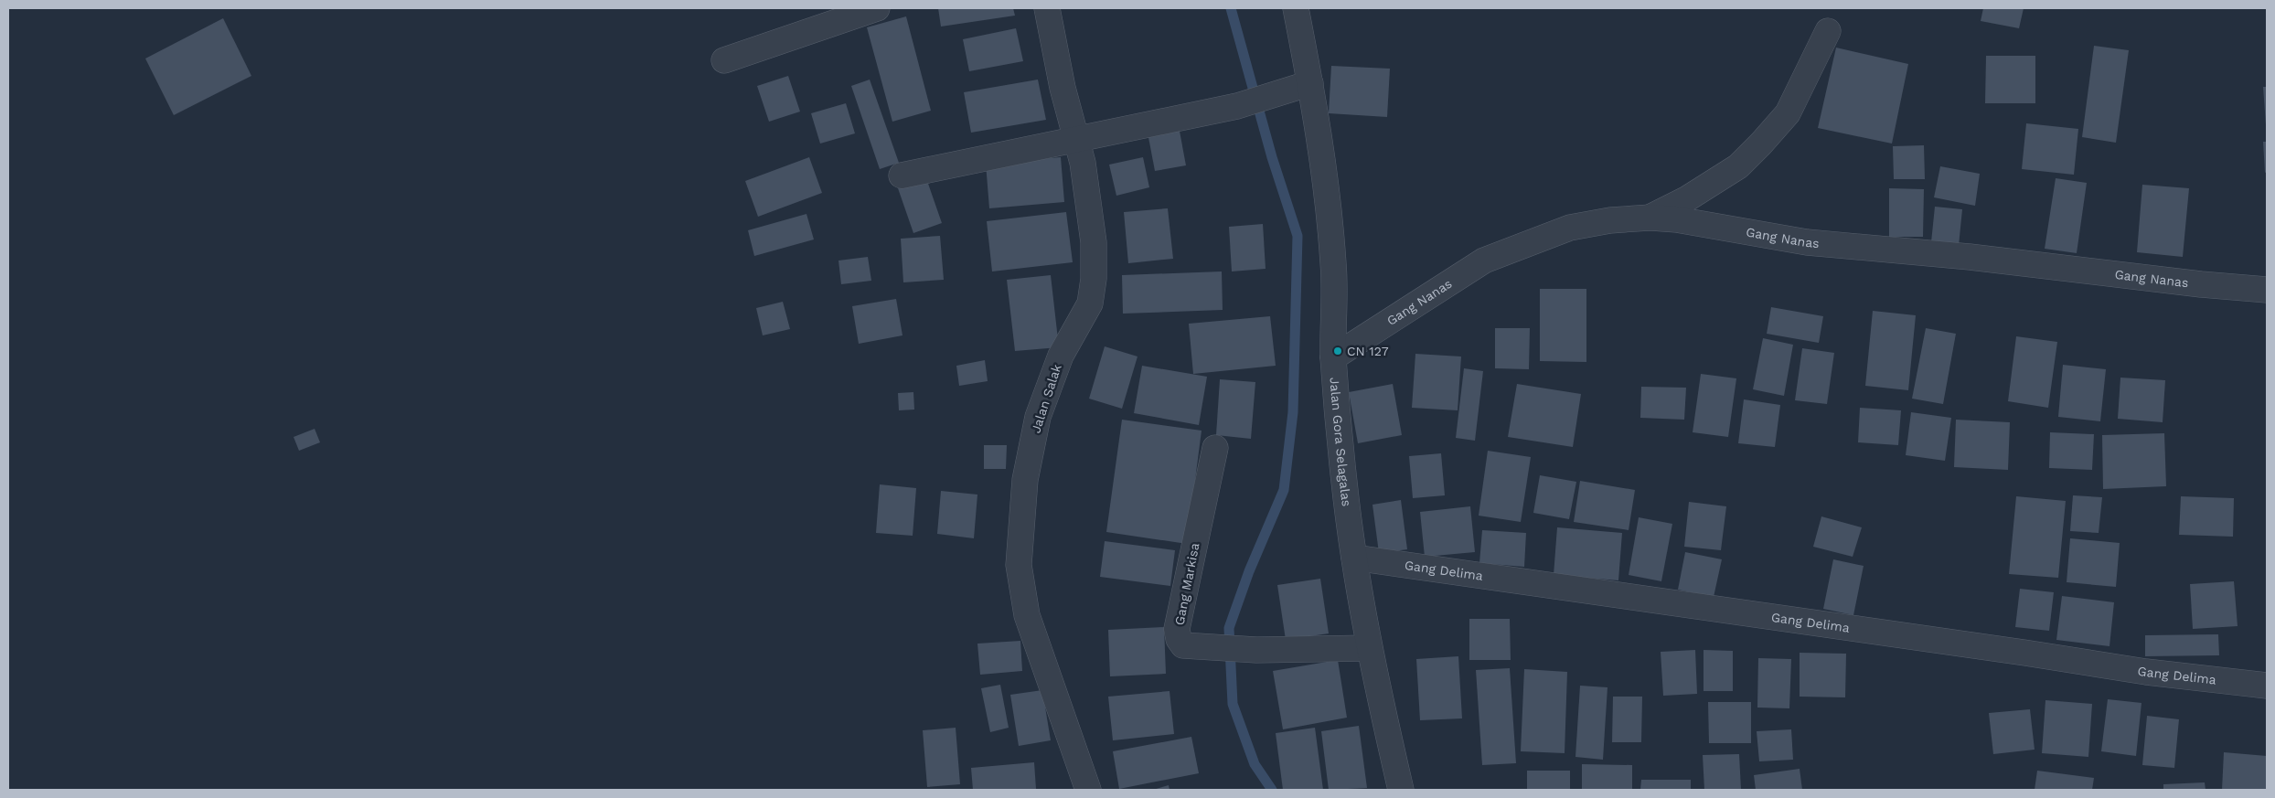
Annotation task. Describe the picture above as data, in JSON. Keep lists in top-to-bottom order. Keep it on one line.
{"streets":{"street":["Gang Nanas","Jalan Salak","Jalan Gora Selagalas","Gang Delima","Gang Markisa"]},"crossings":[["Gang Nanas","Jalan Gora Selagalas"],["Jalan Gora Selagalas","Gang Delima"],["Jalan Gora Selagalas","Gang Markisa"]],"places":["CN 127"]}
